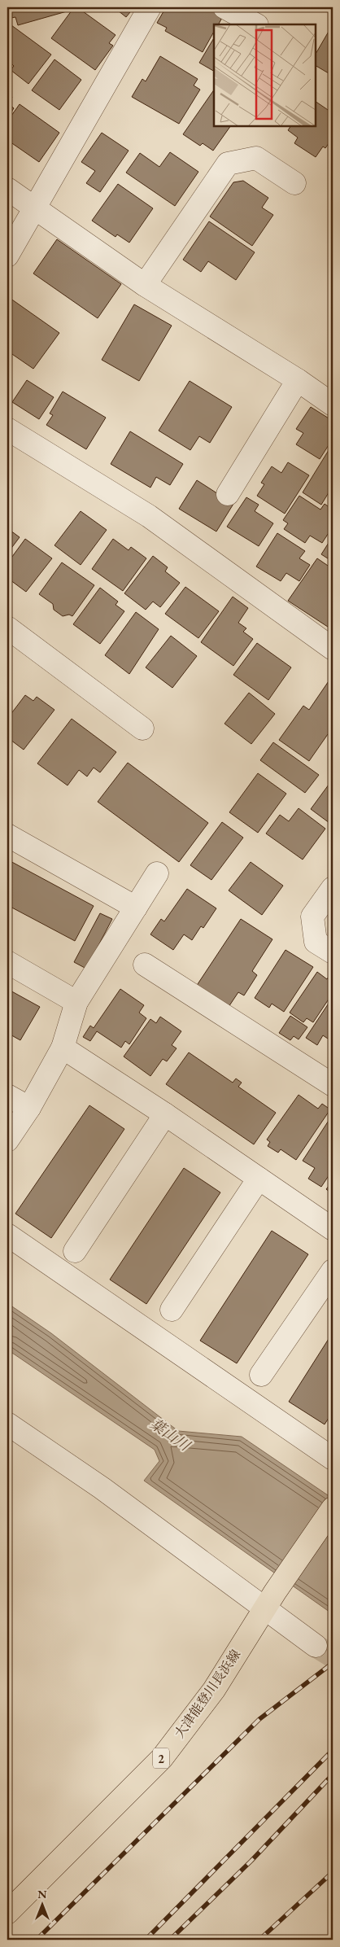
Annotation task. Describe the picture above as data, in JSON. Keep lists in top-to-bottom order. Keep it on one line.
{"streets":{"main road":["大津能登川長浜線","2"]},"water":["葉山川"],"north":"top"}
